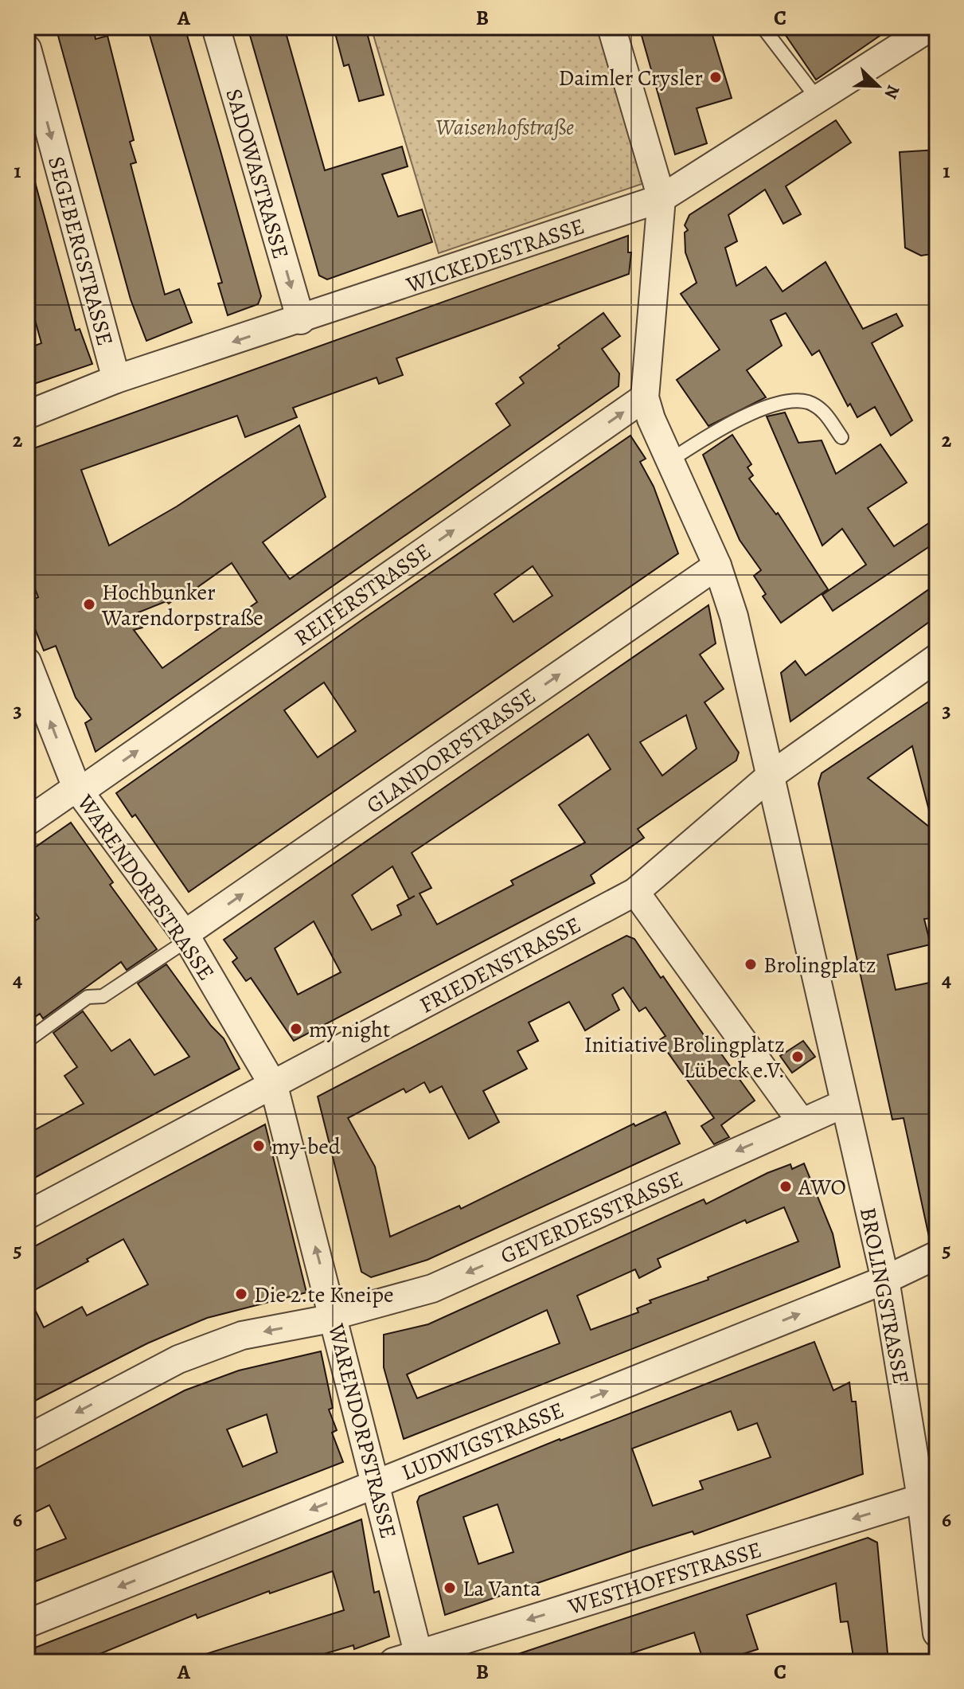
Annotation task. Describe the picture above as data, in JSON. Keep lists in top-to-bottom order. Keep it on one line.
{"streets":{"street":["SADOWASTRASSE","SEGEBERGSTRASSE","WICKEDESTRASSE","REIFERSTRASSE","GLANDORPSTRASSE","WARENDORPSTRASSE","FRIEDENSTRASSE","GEVERDESSTRASSE","BROLINGSTRASSE","LUDWIGSTRASSE","WESTHOFFSTRASSE"]},"crossings":[["SADOWASTRASSE","WICKEDESTRASSE"],["SEGEBERGSTRASSE","WICKEDESTRASSE"],["REIFERSTRASSE","WARENDORPSTRASSE"],["GLANDORPSTRASSE","WARENDORPSTRASSE"],["WARENDORPSTRASSE","FRIEDENSTRASSE"],["WARENDORPSTRASSE","GEVERDESSTRASSE"],["WARENDORPSTRASSE","LUDWIGSTRASSE"],["WARENDORPSTRASSE","WESTHOFFSTRASSE"],["FRIEDENSTRASSE","BROLINGSTRASSE"],["GEVERDESSTRASSE","BROLINGSTRASSE"],["BROLINGSTRASSE","LUDWIGSTRASSE"],["BROLINGSTRASSE","WESTHOFFSTRASSE"]],"one_way":["SADOWASTRASSE","SEGEBERGSTRASSE","REIFERSTRASSE","GLANDORPSTRASSE","GEVERDESSTRASSE","WESTHOFFSTRASSE"],"parks":["Waisenhofstraße"],"places":["Daimler Crysler","Hochbunker Warendorpstraße","Brolingplatz","my night","Initiative Brolingplatz Lübeck e.V.","my-bed","AWO","Die 2.te Kneipe","La Vanta"],"north":"bottom right","grid":{"columns":["A","B","C"],"rows":["1","2","3","4","5","6"]}}
